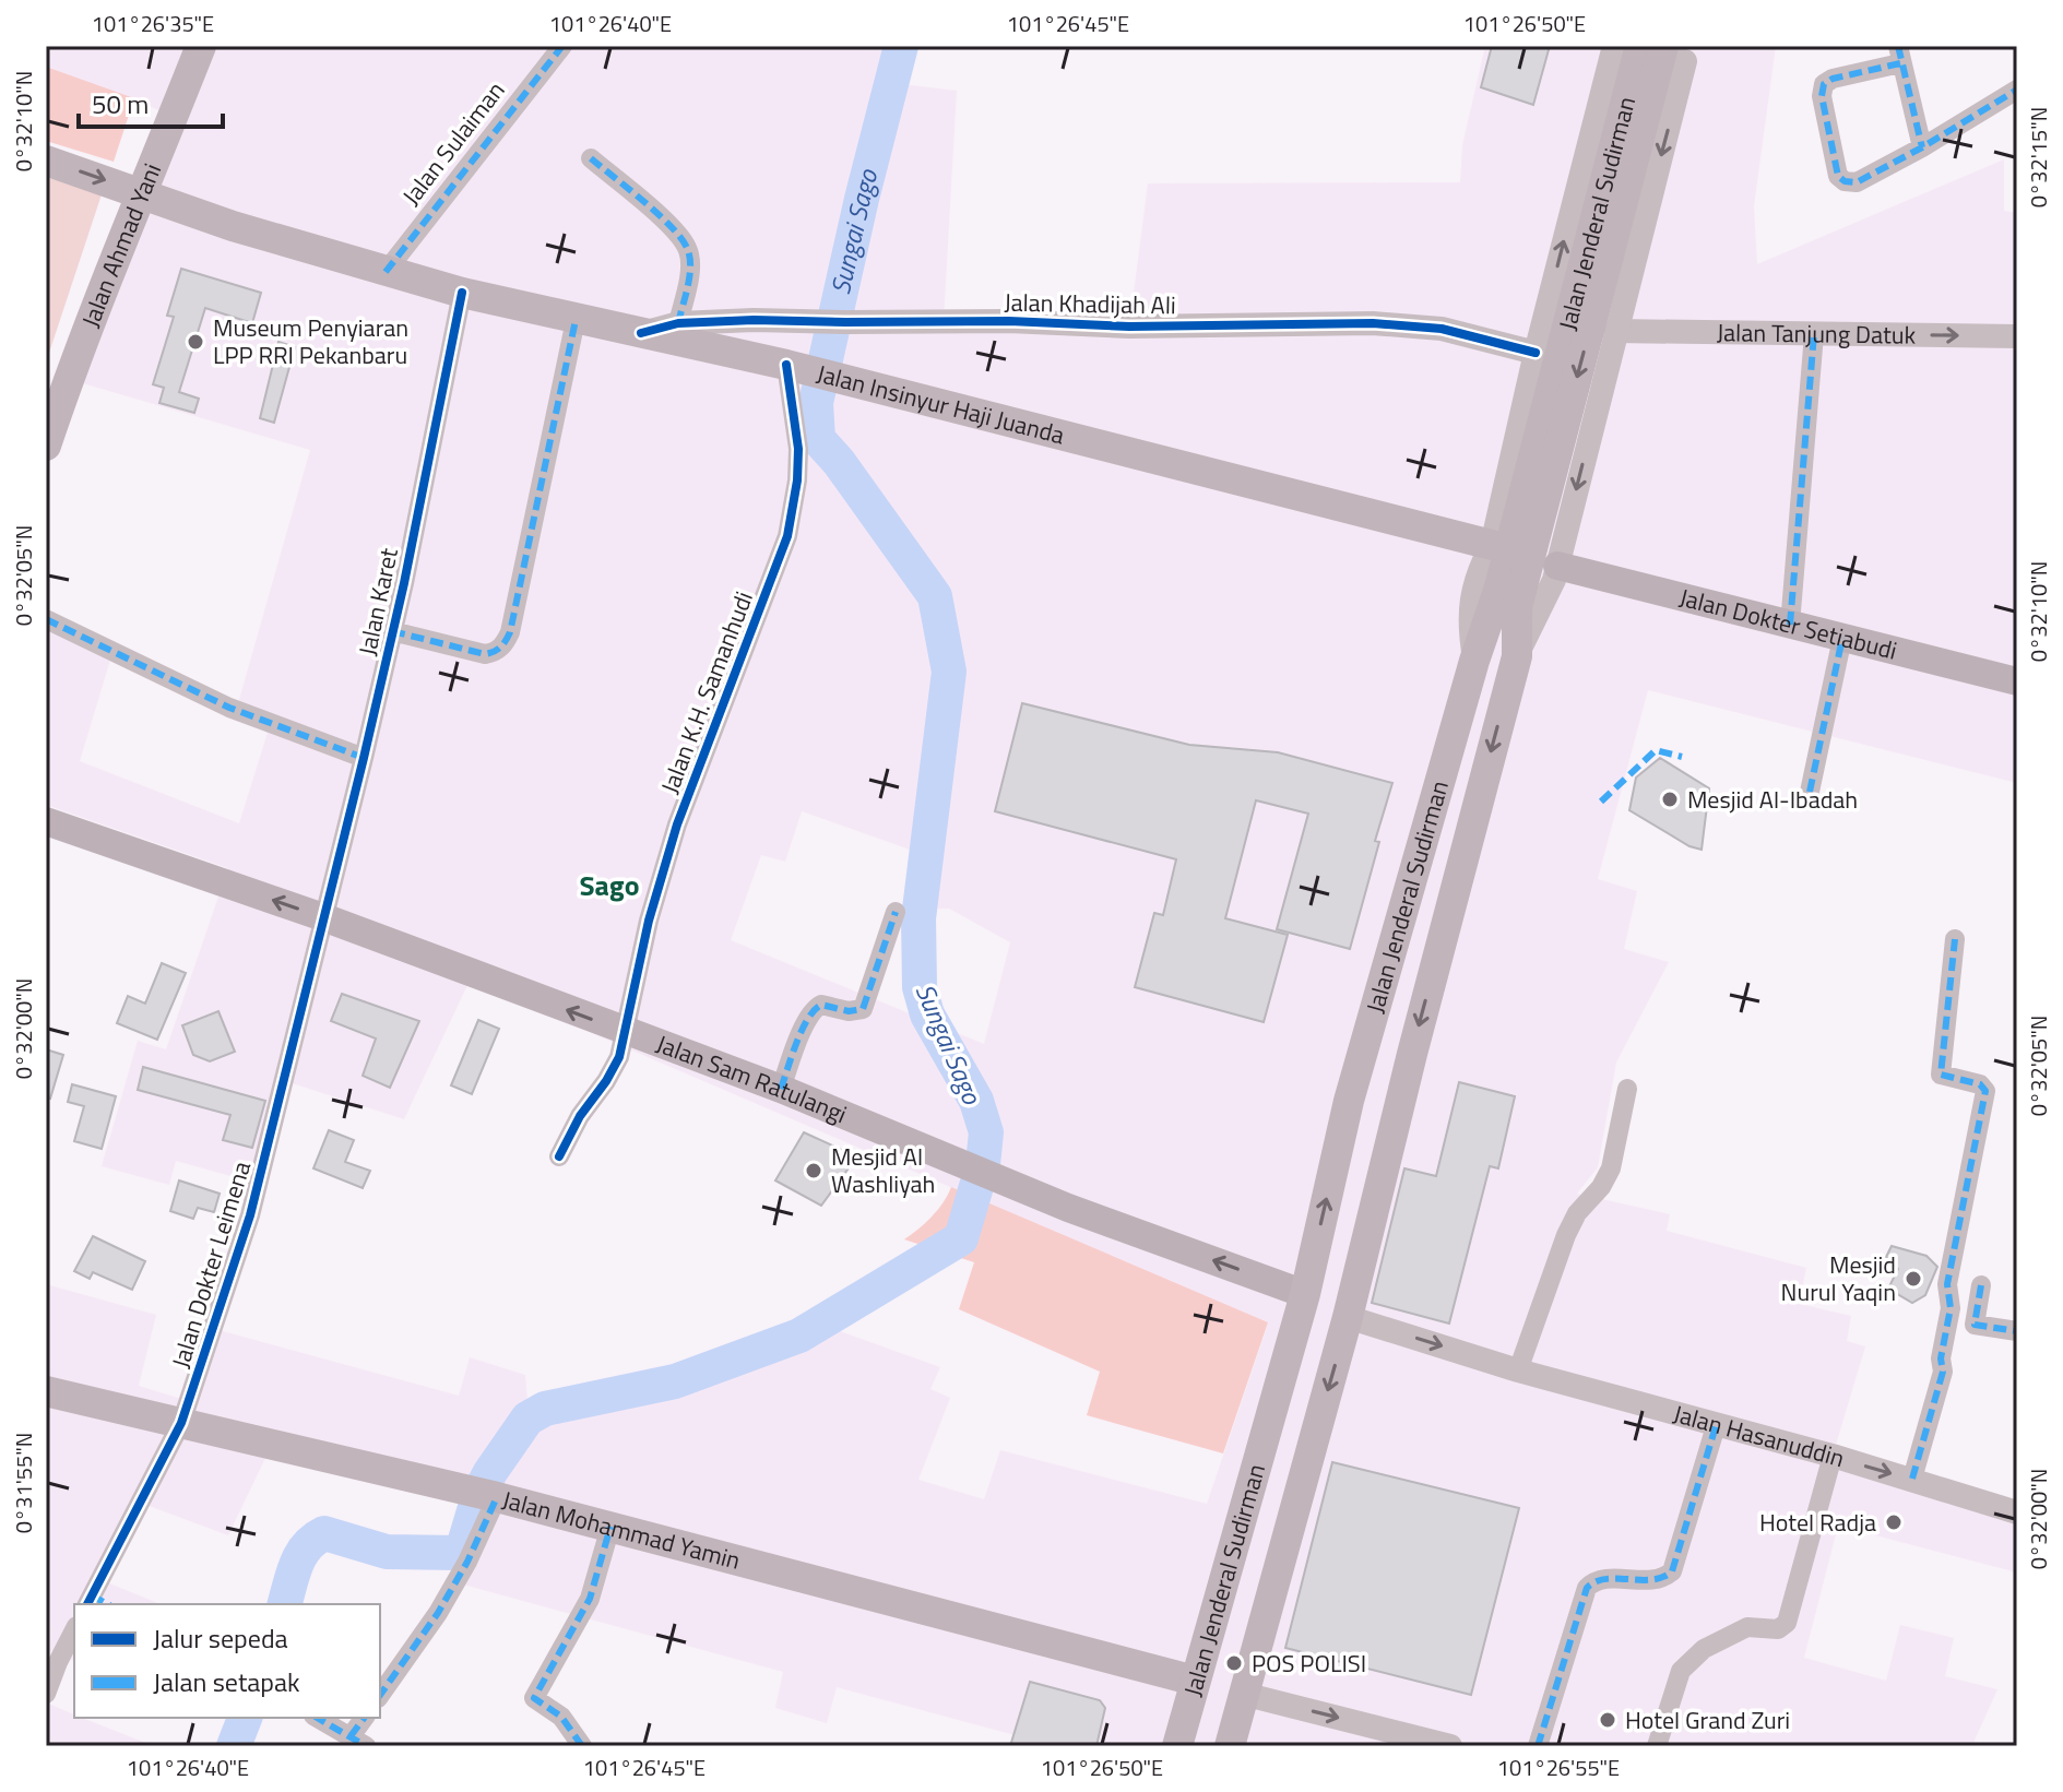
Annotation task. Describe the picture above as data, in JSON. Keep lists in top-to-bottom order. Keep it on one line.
{"streets":{"main road":["Jalan Jenderal Sudirman","Jalan Ahmad Yani","Jalan Insinyur Haji Juanda","Jalan Dokter Setiabudi","Jalan Sam Ratulangi","Jalan Mohammad Yamin"],"street":["Jalan Sulaiman","Jalan Khadijah Ali","Jalan Tanjung Datuk","Jalan Karet","Jalan K.H. Samanhudi","Jalan Dokter Leimena","Jalan Hasanuddin"]},"crossings":[["Jalan Sulaiman","Jalan Insinyur Haji Juanda"],["Jalan Jenderal Sudirman","Jalan Sam Ratulangi"],["Jalan Jenderal Sudirman","Jalan Hasanuddin"],["Jalan Jenderal Sudirman","Jalan Mohammad Yamin"],["Jalan Ahmad Yani","Jalan Insinyur Haji Juanda"],["Jalan Khadijah Ali","Jalan Insinyur Haji Juanda"],["Jalan Insinyur Haji Juanda","Jalan Karet"],["Jalan Insinyur Haji Juanda","Jalan K.H. Samanhudi"],["Jalan Karet","Jalan Sam Ratulangi"],["Jalan Karet","Jalan Dokter Leimena"],["Jalan K.H. Samanhudi","Jalan Sam Ratulangi"],["Jalan Sam Ratulangi","Jalan Dokter Leimena"],["Jalan Dokter Leimena","Jalan Mohammad Yamin"]],"one_way":["Jalan Tanjung Datuk","Jalan Sam Ratulangi","Jalan Hasanuddin"],"districts":["Sago"],"water":["Sungai Sago"],"places":["Museum Penyiaran LPP RRI Pekanbaru","Mesjid Al-Ibadah","Mesjid Al Washliyah","Mesjid Nurul Yaqin","Hotel Radja","POS POLISI","Hotel Grand Zuri"],"legend":["Jalur sepeda","Jalan setapak"],"scale_bar":"50 m","coordinates":["101°26'35\"E","101°26'40\"E","101°26'45\"E","101°26'50\"E","0°32'10\"N","0°32'15\"N","0°32'05\"N","0°32'00\"N","0°31'55\"N","101°26'55\"E"]}
